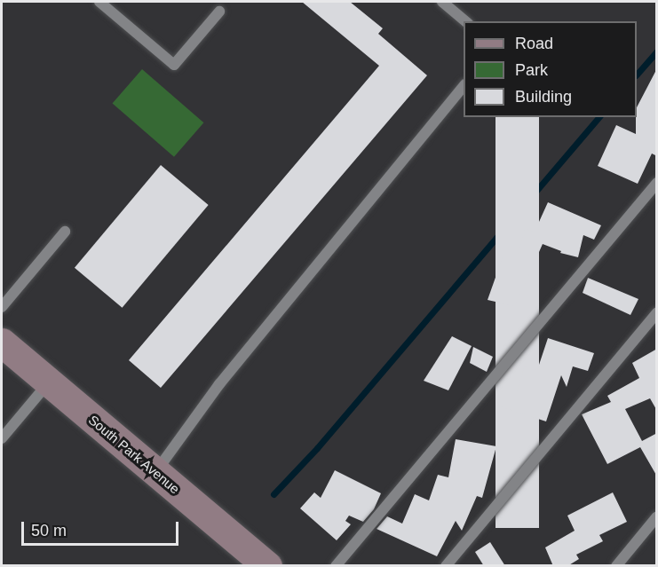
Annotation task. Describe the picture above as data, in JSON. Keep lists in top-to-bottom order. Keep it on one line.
{"streets":{"main road":["South Park Avenue"]},"legend":["Road","Park","Building"],"scale_bar":"50 m"}
